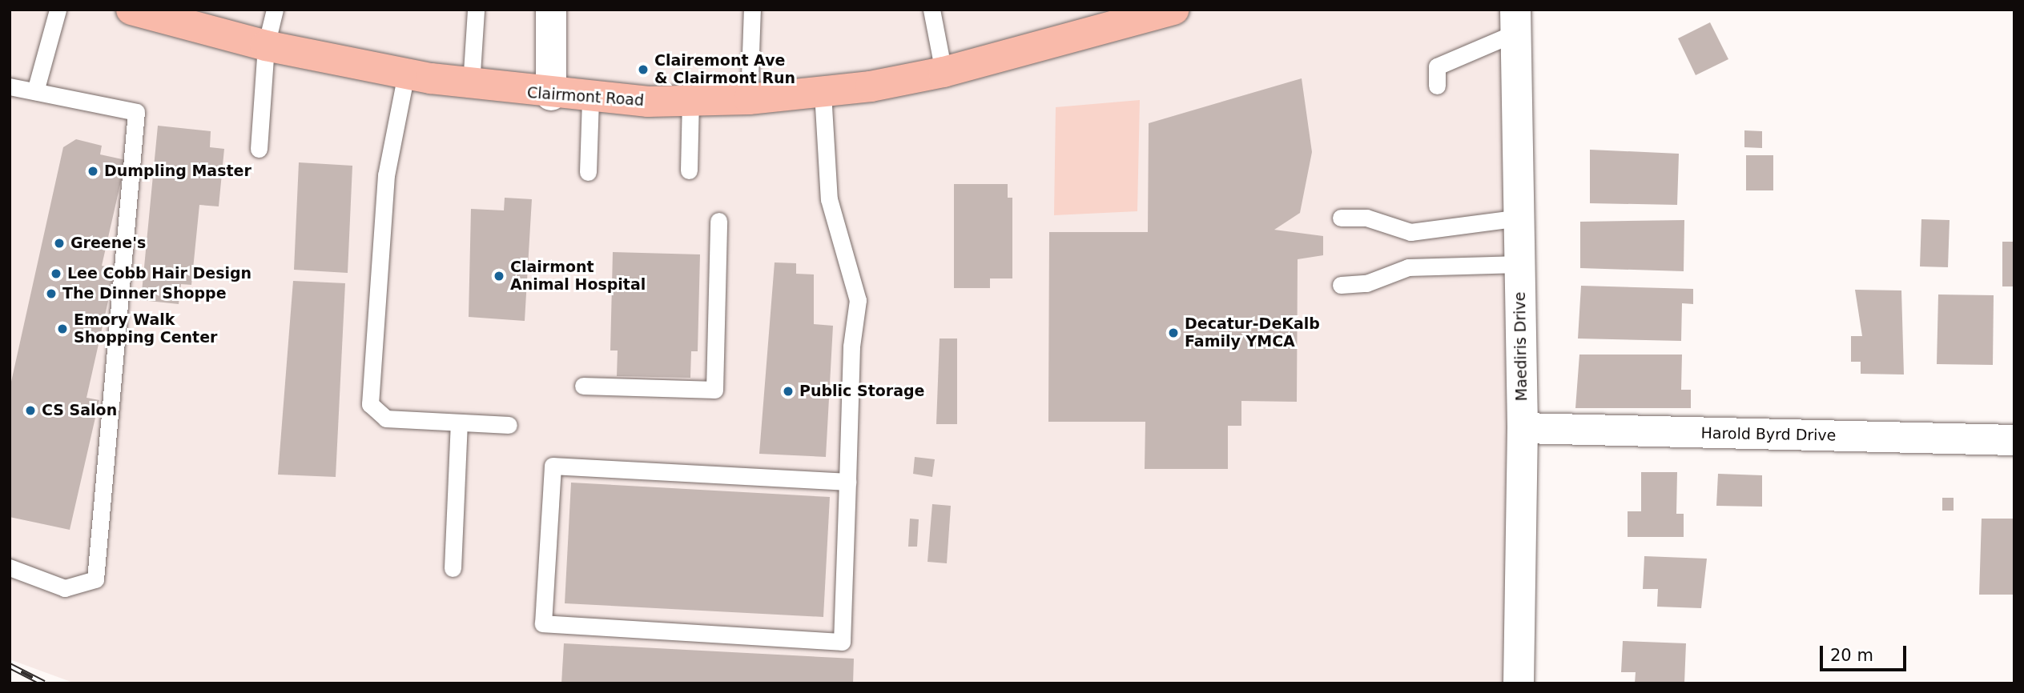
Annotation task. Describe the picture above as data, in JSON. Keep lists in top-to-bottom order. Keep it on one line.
{"streets":{"main road":["Clairmont Road"],"street":["Maediris Drive","Harold Byrd Drive"]},"crossings":[["Maediris Drive","Harold Byrd Drive"]],"places":["Clairemont Ave & Clairmont Run","Dumpling Master","Greene's","Lee Cobb Hair Design","Clairmont Animal Hospital","The Dinner Shoppe","Emory Walk Shopping Center","Decatur-DeKalb Family YMCA","Public Storage","CS Salon"],"scale_bar":"20 m"}
